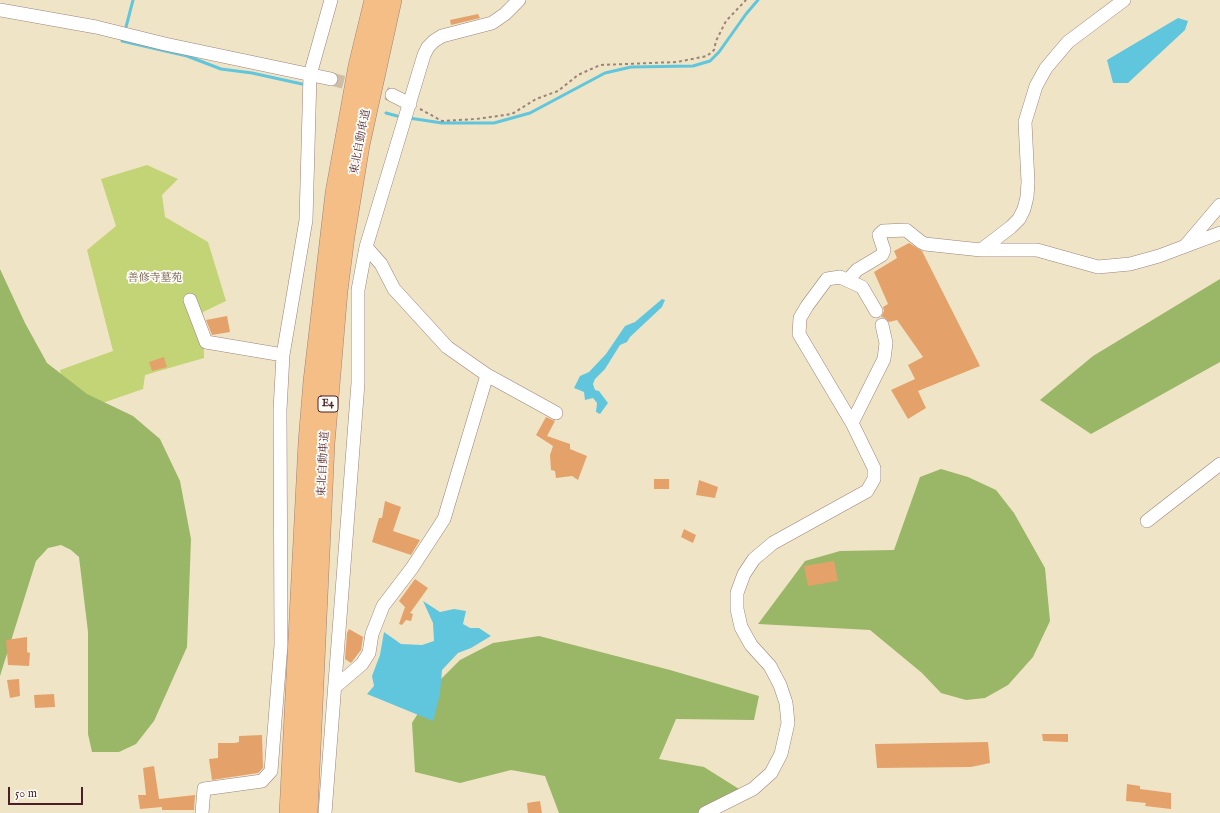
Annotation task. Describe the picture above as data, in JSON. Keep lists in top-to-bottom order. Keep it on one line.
{"streets":{"highway":["東北自動車道","E4"]},"parks":["善修寺墓苑"],"scale_bar":"50 m"}
